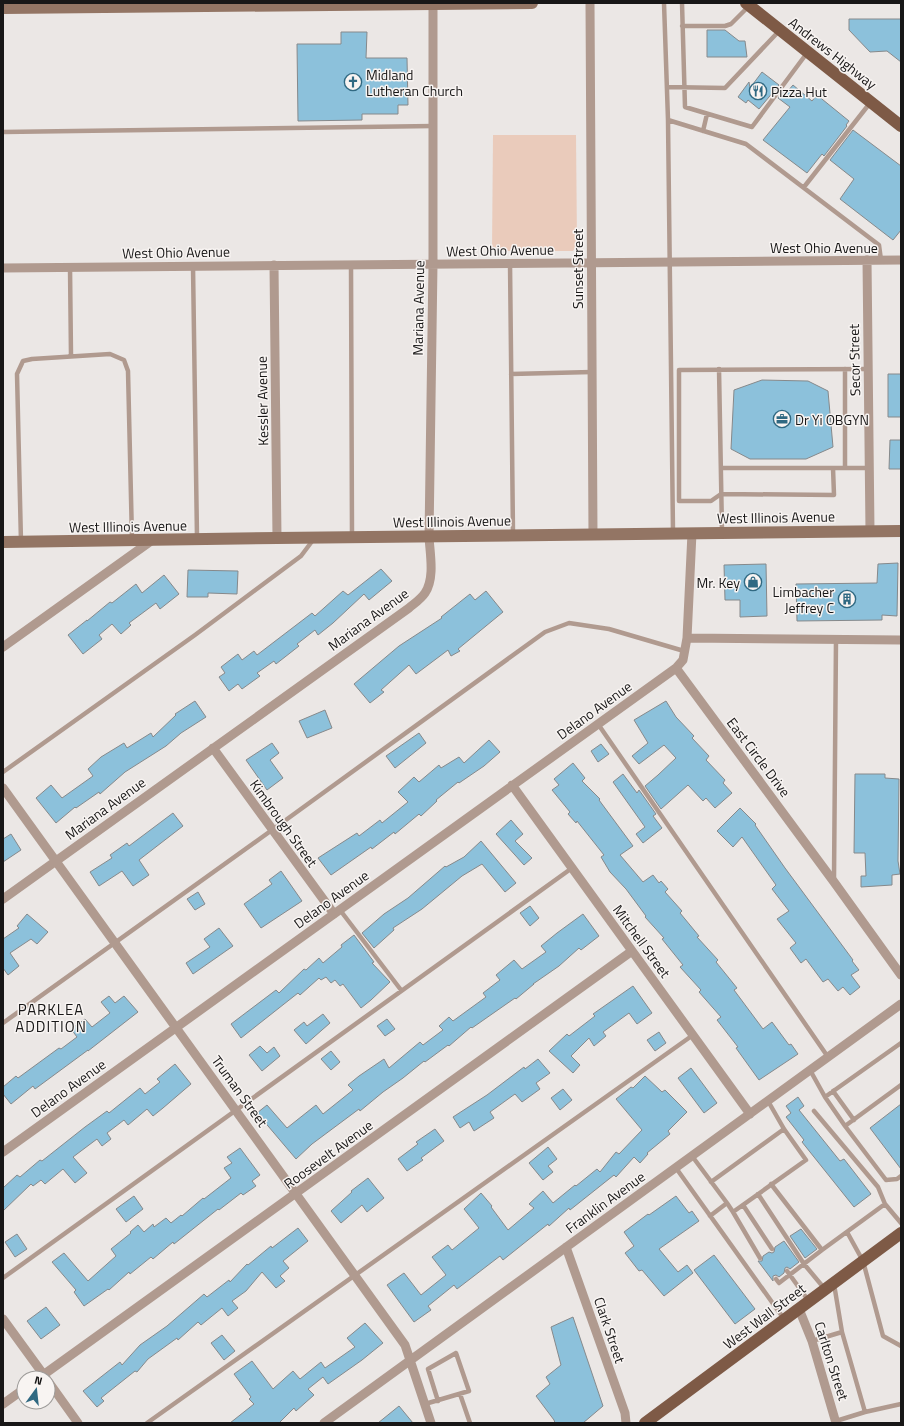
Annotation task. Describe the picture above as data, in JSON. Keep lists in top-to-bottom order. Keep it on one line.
{"streets":{"main road":["Andrews Highway","West Illinois Avenue","West Wall Street"],"street":["West Ohio Avenue","Sunset Street","Mariana Avenue","Secor Street","Kessler Avenue","Delano Avenue","East Circle Drive","Kimbrough Street","Mitchell Street","Truman Street","Roosevelt Avenue","Franklin Avenue","Clark Street","Carlton Street"]},"crossings":[["West Ohio Avenue","Sunset Street"],["West Ohio Avenue","Mariana Avenue"],["West Ohio Avenue","Secor Street"],["West Ohio Avenue","Kessler Avenue"],["Sunset Street","West Illinois Avenue"],["Mariana Avenue","West Illinois Avenue"],["Mariana Avenue","Kimbrough Street"],["Mariana Avenue","Truman Street"],["Secor Street","West Illinois Avenue"],["Kessler Avenue","West Illinois Avenue"],["Delano Avenue","East Circle Drive"],["Delano Avenue","Kimbrough Street"],["Delano Avenue","Mitchell Street"],["Delano Avenue","Truman Street"],["Mitchell Street","Roosevelt Avenue"],["Mitchell Street","Franklin Avenue"],["Truman Street","Roosevelt Avenue"],["Truman Street","Franklin Avenue"],["Franklin Avenue","Clark Street"],["West Wall Street","Carlton Street"]],"districts":["PARKLEA ADDITION"],"places":{"church":["Midland Lutheran Church"],"restaurant":["Pizza Hut"],"office":["Dr Yi OBGYN"],"shop":["Mr. Key"],"building":["Limbacher Jeffrey C"]},"north":"top"}
